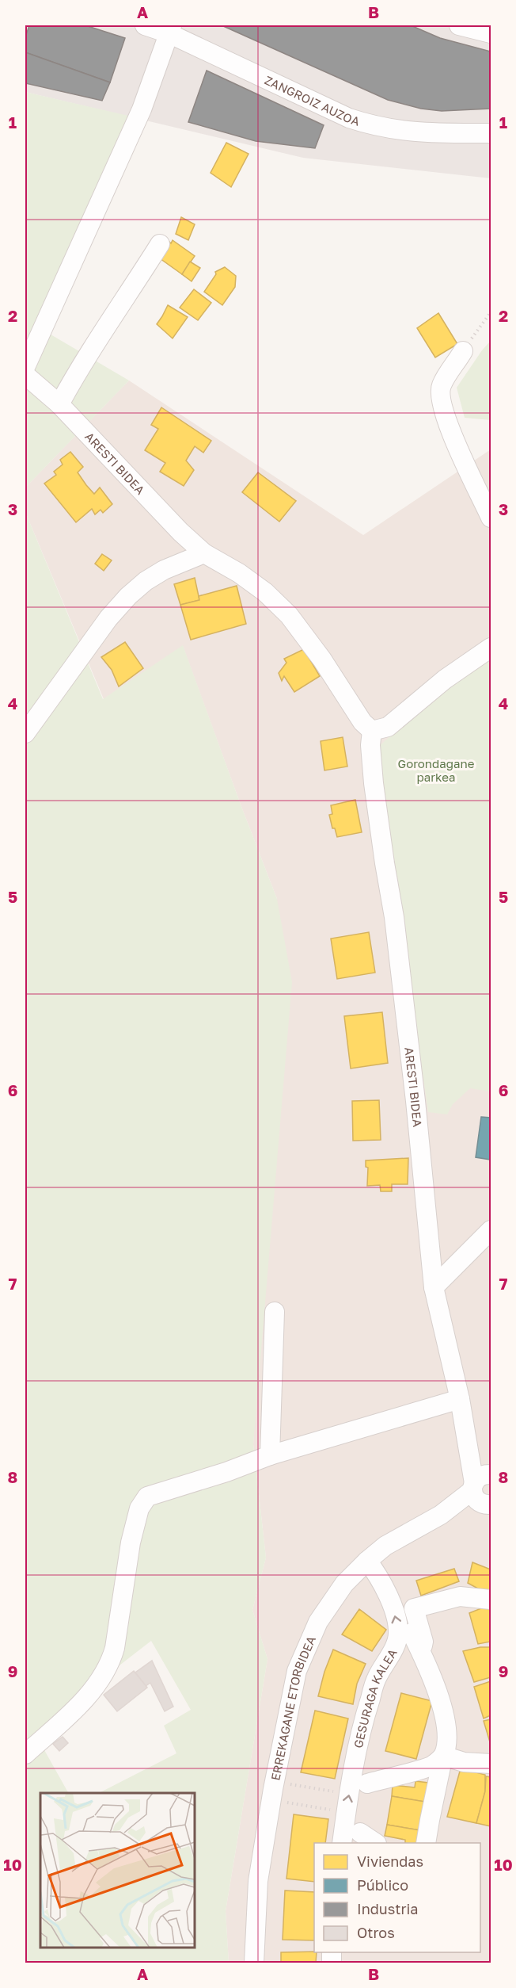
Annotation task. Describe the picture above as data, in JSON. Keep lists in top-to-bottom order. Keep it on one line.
{"streets":{"street":["ZANGROIZ AUZOA","ARESTI BIDEA","GESURAGA KALEA","ERREKAGANE ETORBIDEA"]},"crossings":[["ARESTI BIDEA","ERREKAGANE ETORBIDEA"],["GESURAGA KALEA","ERREKAGANE ETORBIDEA"]],"parks":["Gorondagane parkea"],"legend":["Viviendas","Público","Industria","Otros"],"grid":{"columns":["A","B"],"rows":["1","2","3","4","5","6","7","8","9","10"]}}
